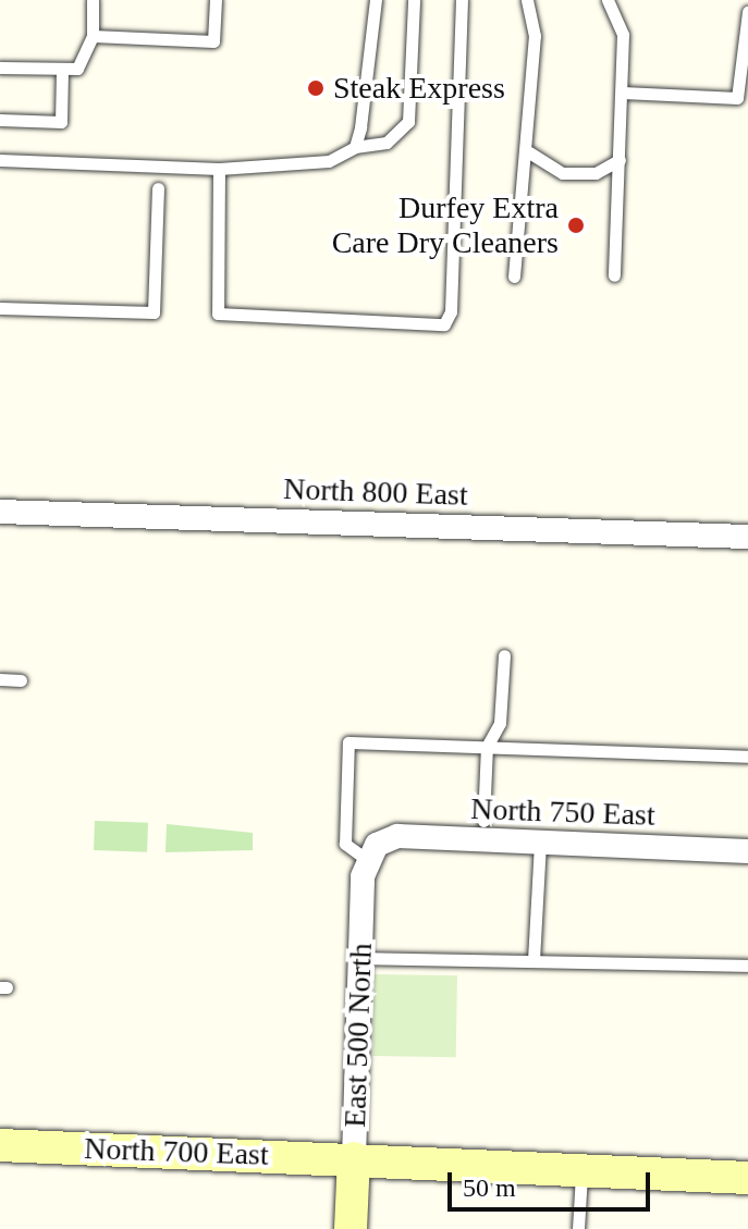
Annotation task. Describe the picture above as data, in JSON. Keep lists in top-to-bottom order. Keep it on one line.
{"streets":{"street":["North 800 East","North 750 East","East 500 North","North 700 East"]},"crossings":[["North 750 East","East 500 North"],["East 500 North","North 700 East"]],"places":["Steak Express","Durfey Extra Care Dry Cleaners"],"scale_bar":"50 m"}
